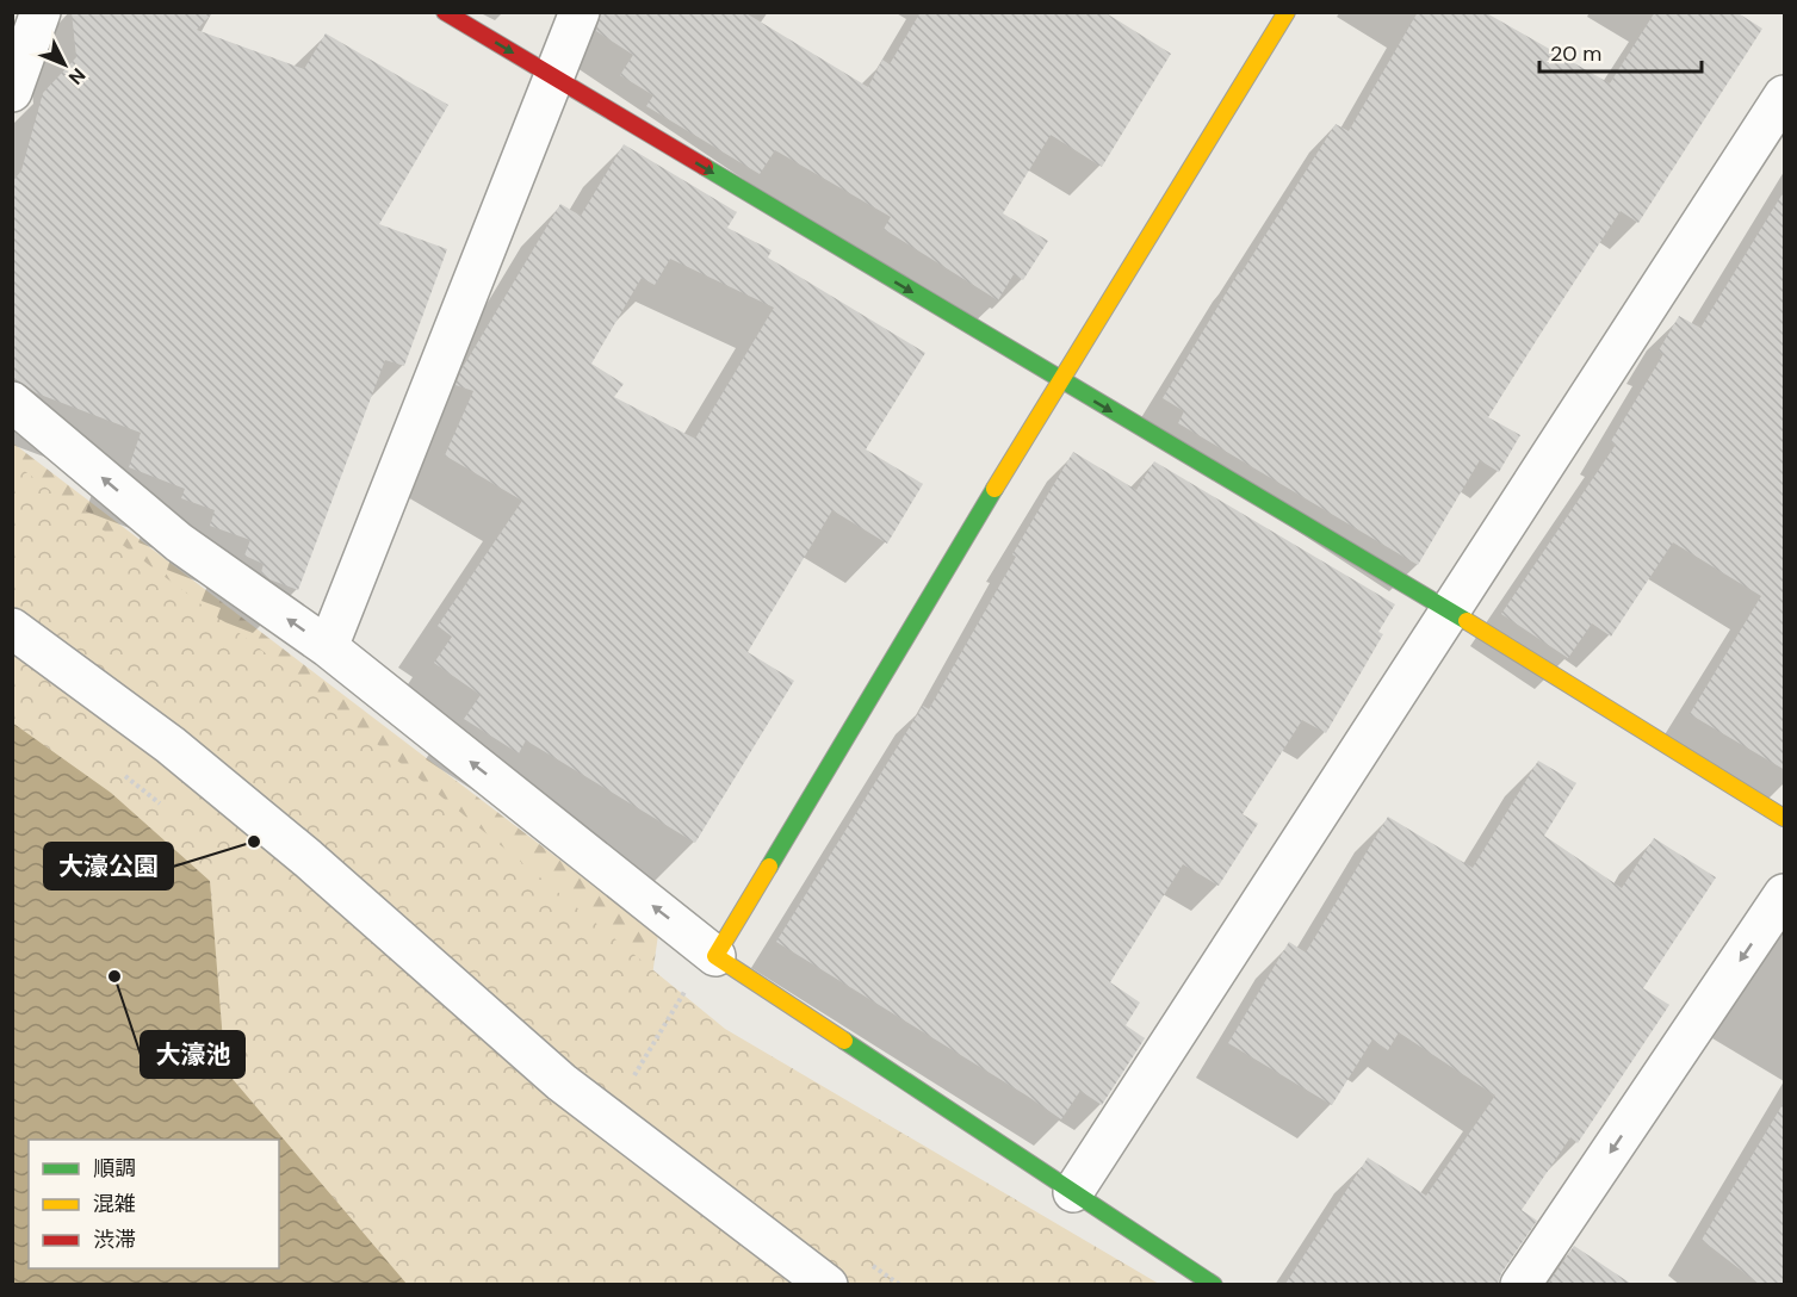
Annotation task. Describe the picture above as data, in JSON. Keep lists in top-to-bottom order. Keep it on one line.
{"places":["大濠公園","大濠池"],"legend":["順調","混雑","渋滞"],"scale_bar":"20 m","north":"bottom right"}
